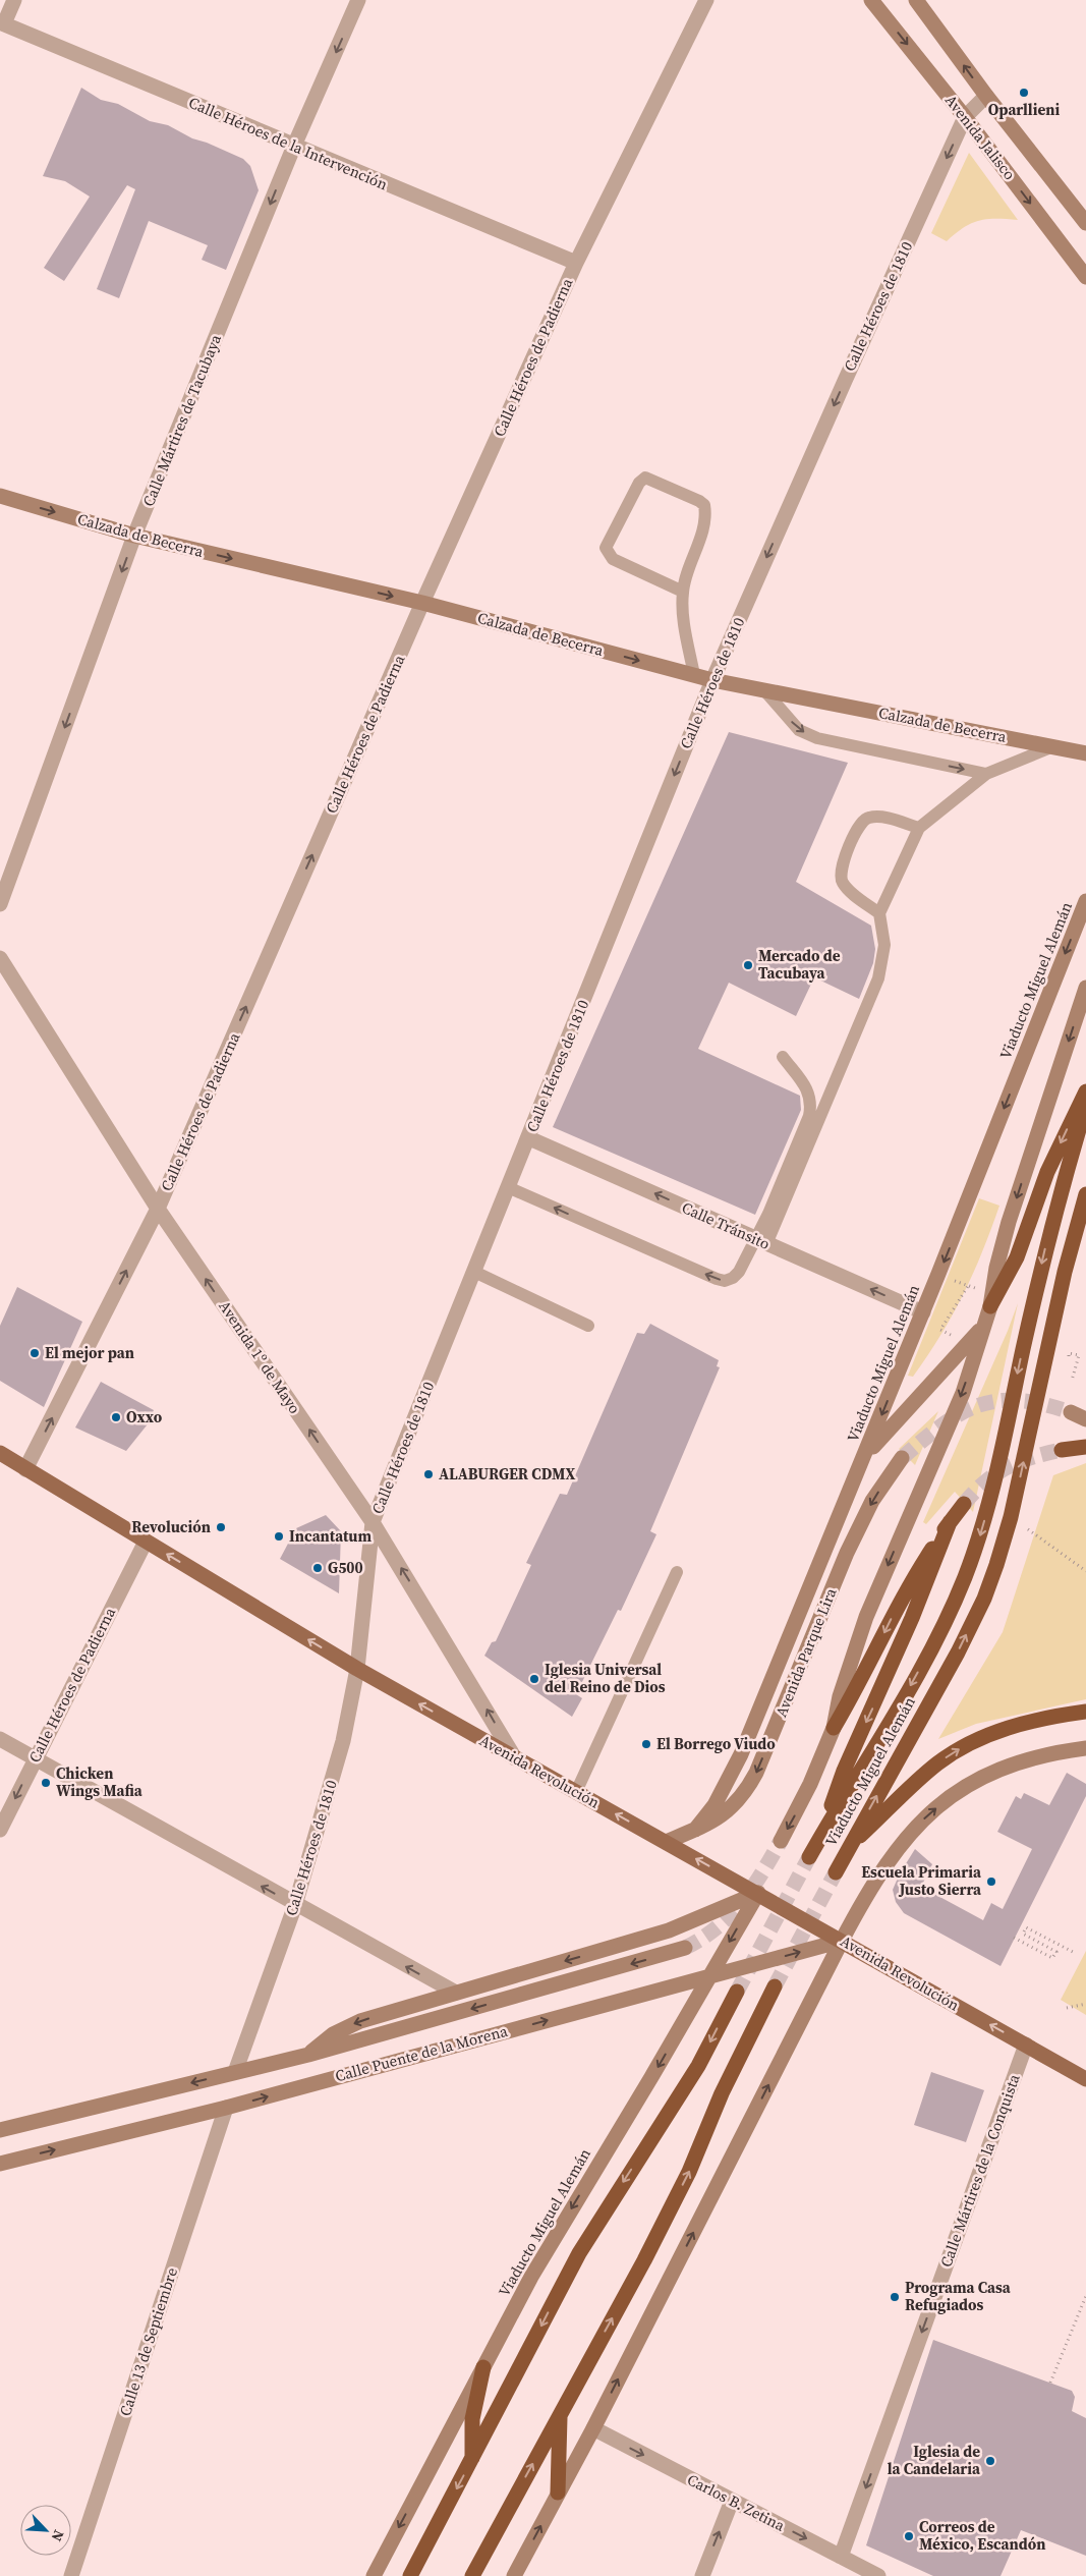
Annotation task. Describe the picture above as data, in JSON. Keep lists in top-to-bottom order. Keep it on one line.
{"streets":{"highway":["Viaducto Miguel Alemán"],"main road":["Avenida Jalisco","Calzada de Becerra","Avenida Parque Lira","Avenida Revolución","Calle Puente de la Morena"],"street":["Calle Héroes de la Intervención","Calle Héroes de 1810","Calle Héroes de Padierna","Calle Mártires de Tacubaya","Calle Tránsito","Avenida 1º de Mayo","Calle Mártires de la Conquista","Calle 13 de Septiembre","Carlos B. Zetina"]},"crossings":[["Avenida Jalisco","Calle Héroes de 1810"],["Calle Héroes de la Intervención","Calle Héroes de Padierna"],["Calle Héroes de la Intervención","Calle Mártires de Tacubaya"],["Calle Héroes de 1810","Calzada de Becerra"],["Calle Héroes de 1810","Calle Tránsito"],["Calle Héroes de 1810","Avenida 1º de Mayo"],["Calle Héroes de 1810","Avenida Revolución"],["Calle Héroes de 1810","Calle Puente de la Morena"],["Calle Héroes de Padierna","Calzada de Becerra"],["Calle Héroes de Padierna","Avenida 1º de Mayo"],["Calle Héroes de Padierna","Avenida Revolución"],["Calle Mártires de Tacubaya","Calzada de Becerra"],["Viaducto Miguel Alemán","Calle Tránsito"],["Viaducto Miguel Alemán","Avenida Parque Lira"],["Viaducto Miguel Alemán","Avenida Revolución"],["Viaducto Miguel Alemán","Calle Puente de la Morena"],["Avenida 1º de Mayo","Avenida Revolución"],["Avenida Parque Lira","Avenida Revolución"],["Avenida Revolución","Calle Puente de la Morena"],["Avenida Revolución","Calle Mártires de la Conquista"],["Calle Puente de la Morena","Calle 13 de Septiembre"],["Calle Mártires de la Conquista","Carlos B. Zetina"]],"one_way":["Calle Héroes de 1810","Calle Héroes de Padierna","Calle Mártires de Tacubaya","Calzada de Becerra","Calle Tránsito","Avenida 1º de Mayo","Avenida Revolución","Calle Mártires de la Conquista","Carlos B. Zetina"],"places":["Oparllieni","Mercado de Tacubaya","El mejor pan","Oxxo","ALABURGER CDMX","Revolución","Incantatum","G500","Iglesia Universal del Reino de Dios","El Borrego Viudo","Chicken Wings Mafia","Escuela Primaria Justo Sierra","Programa Casa Refugiados","Iglesia de la Candelaria","Correos de México, Escandón"],"north":"bottom right"}
